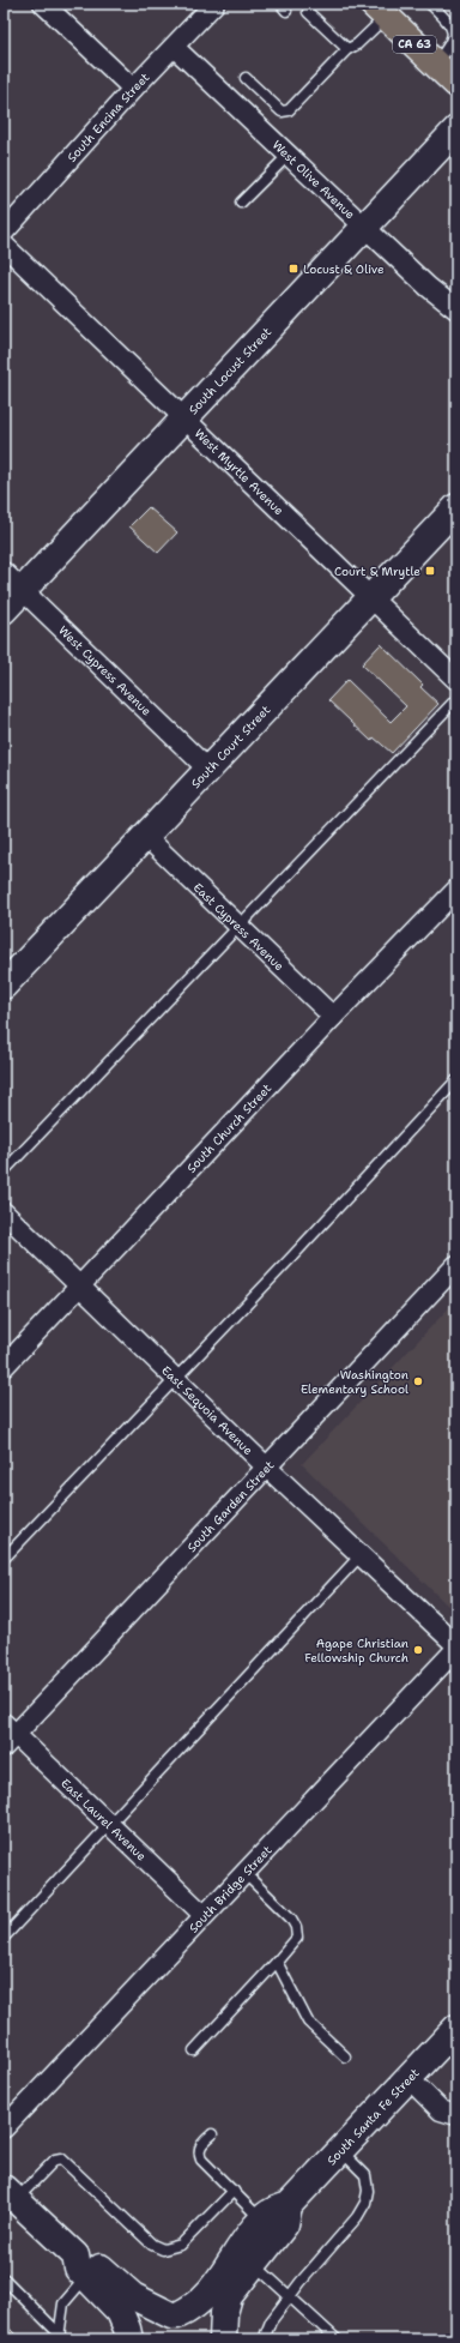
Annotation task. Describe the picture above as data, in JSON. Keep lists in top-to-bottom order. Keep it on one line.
{"streets":{"main road":["CA 63"],"street":["South Encina Street","West Olive Avenue","South Locust Street","West Myrtle Avenue","West Cypress Avenue","South Court Street","East Cypress Avenue","South Church Street","East Sequoia Avenue","South Garden Street","East Laurel Avenue","South Bridge Street","South Santa Fe Street"]},"crossings":[["South Encina Street","West Olive Avenue"],["West Olive Avenue","South Locust Street"],["South Locust Street","West Myrtle Avenue"],["South Locust Street","West Cypress Avenue"],["West Myrtle Avenue","South Court Street"],["West Cypress Avenue","South Court Street"],["South Court Street","East Cypress Avenue"],["East Cypress Avenue","South Church Street"],["South Church Street","East Sequoia Avenue"],["East Sequoia Avenue","South Garden Street"],["East Sequoia Avenue","South Bridge Street"],["South Garden Street","East Laurel Avenue"],["East Laurel Avenue","South Bridge Street"]],"places":{"transit":["Locust & Olive","Court & Mrytle"],"other":["Washington Elementary School","Agape Christian Fellowship Church"]}}
